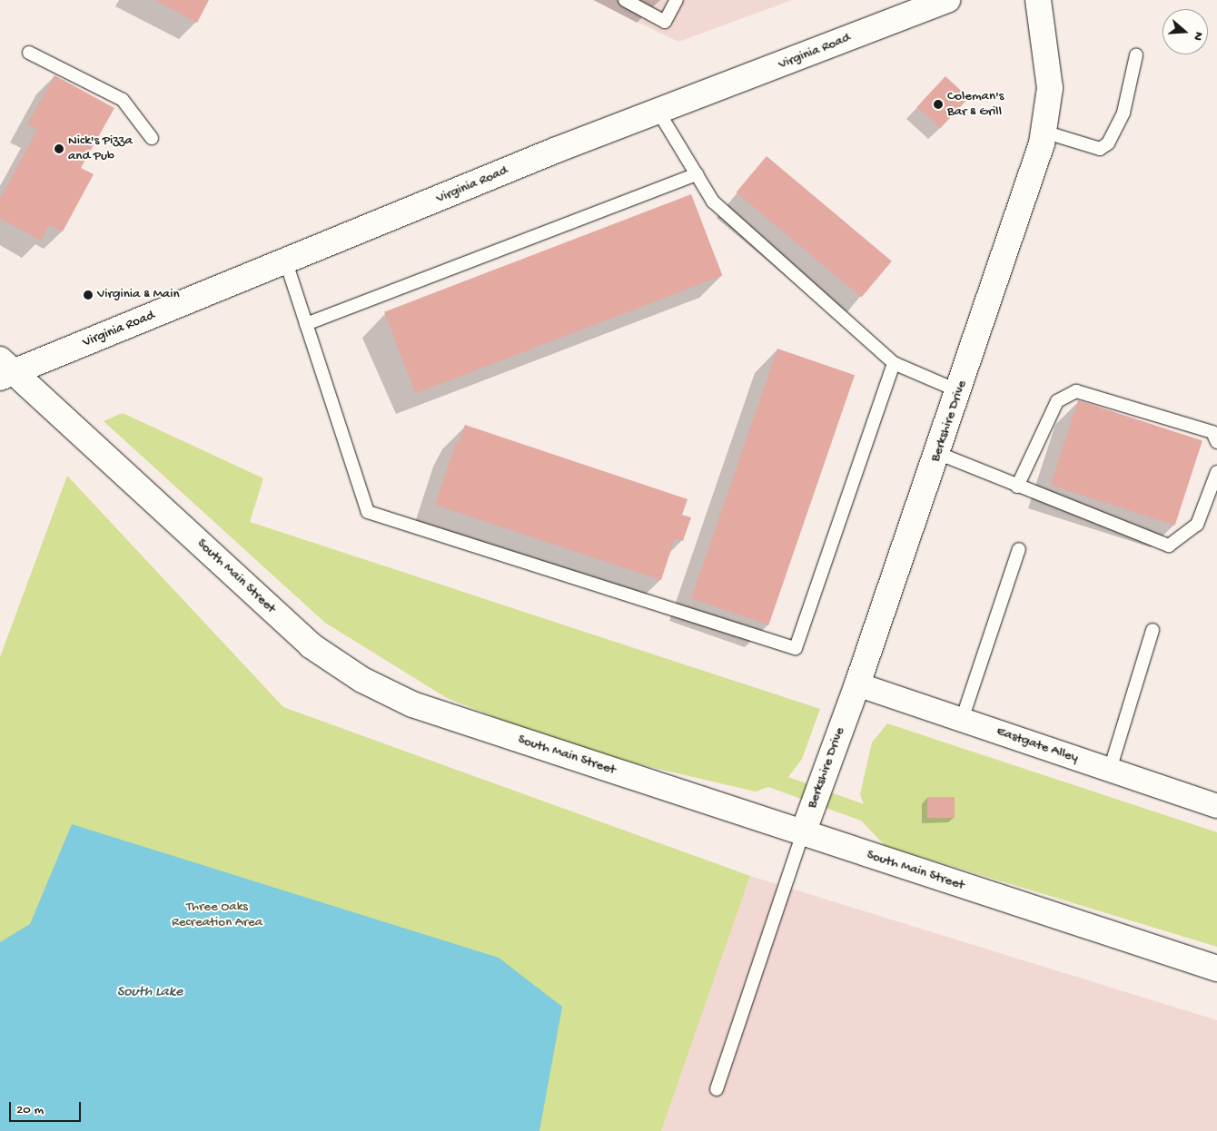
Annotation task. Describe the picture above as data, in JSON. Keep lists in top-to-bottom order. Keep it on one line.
{"streets":{"street":["Virginia Road","Berkshire Drive","South Main Street","Eastgate Alley"]},"crossings":[["Virginia Road","South Main Street"],["Berkshire Drive","South Main Street"],["Berkshire Drive","Eastgate Alley"]],"water":["South Lake"],"parks":["Three Oaks Recreation Area"],"places":["Coleman's Bar & Grill","Nick's Pizza and Pub","Virginia & Main"],"scale_bar":"20 m","north":"right"}
